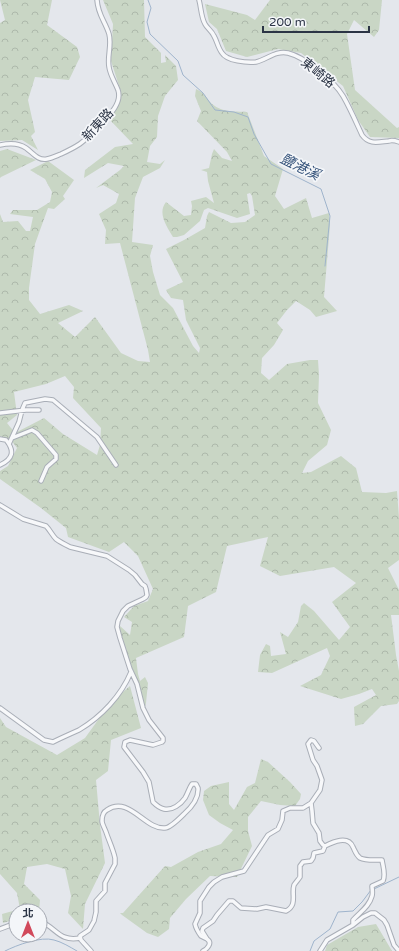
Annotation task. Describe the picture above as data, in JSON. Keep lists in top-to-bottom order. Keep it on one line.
{"streets":{"street":["東崎路","新東路"]},"water":["鹽港溪"],"scale_bar":"200 m","north":"top"}
